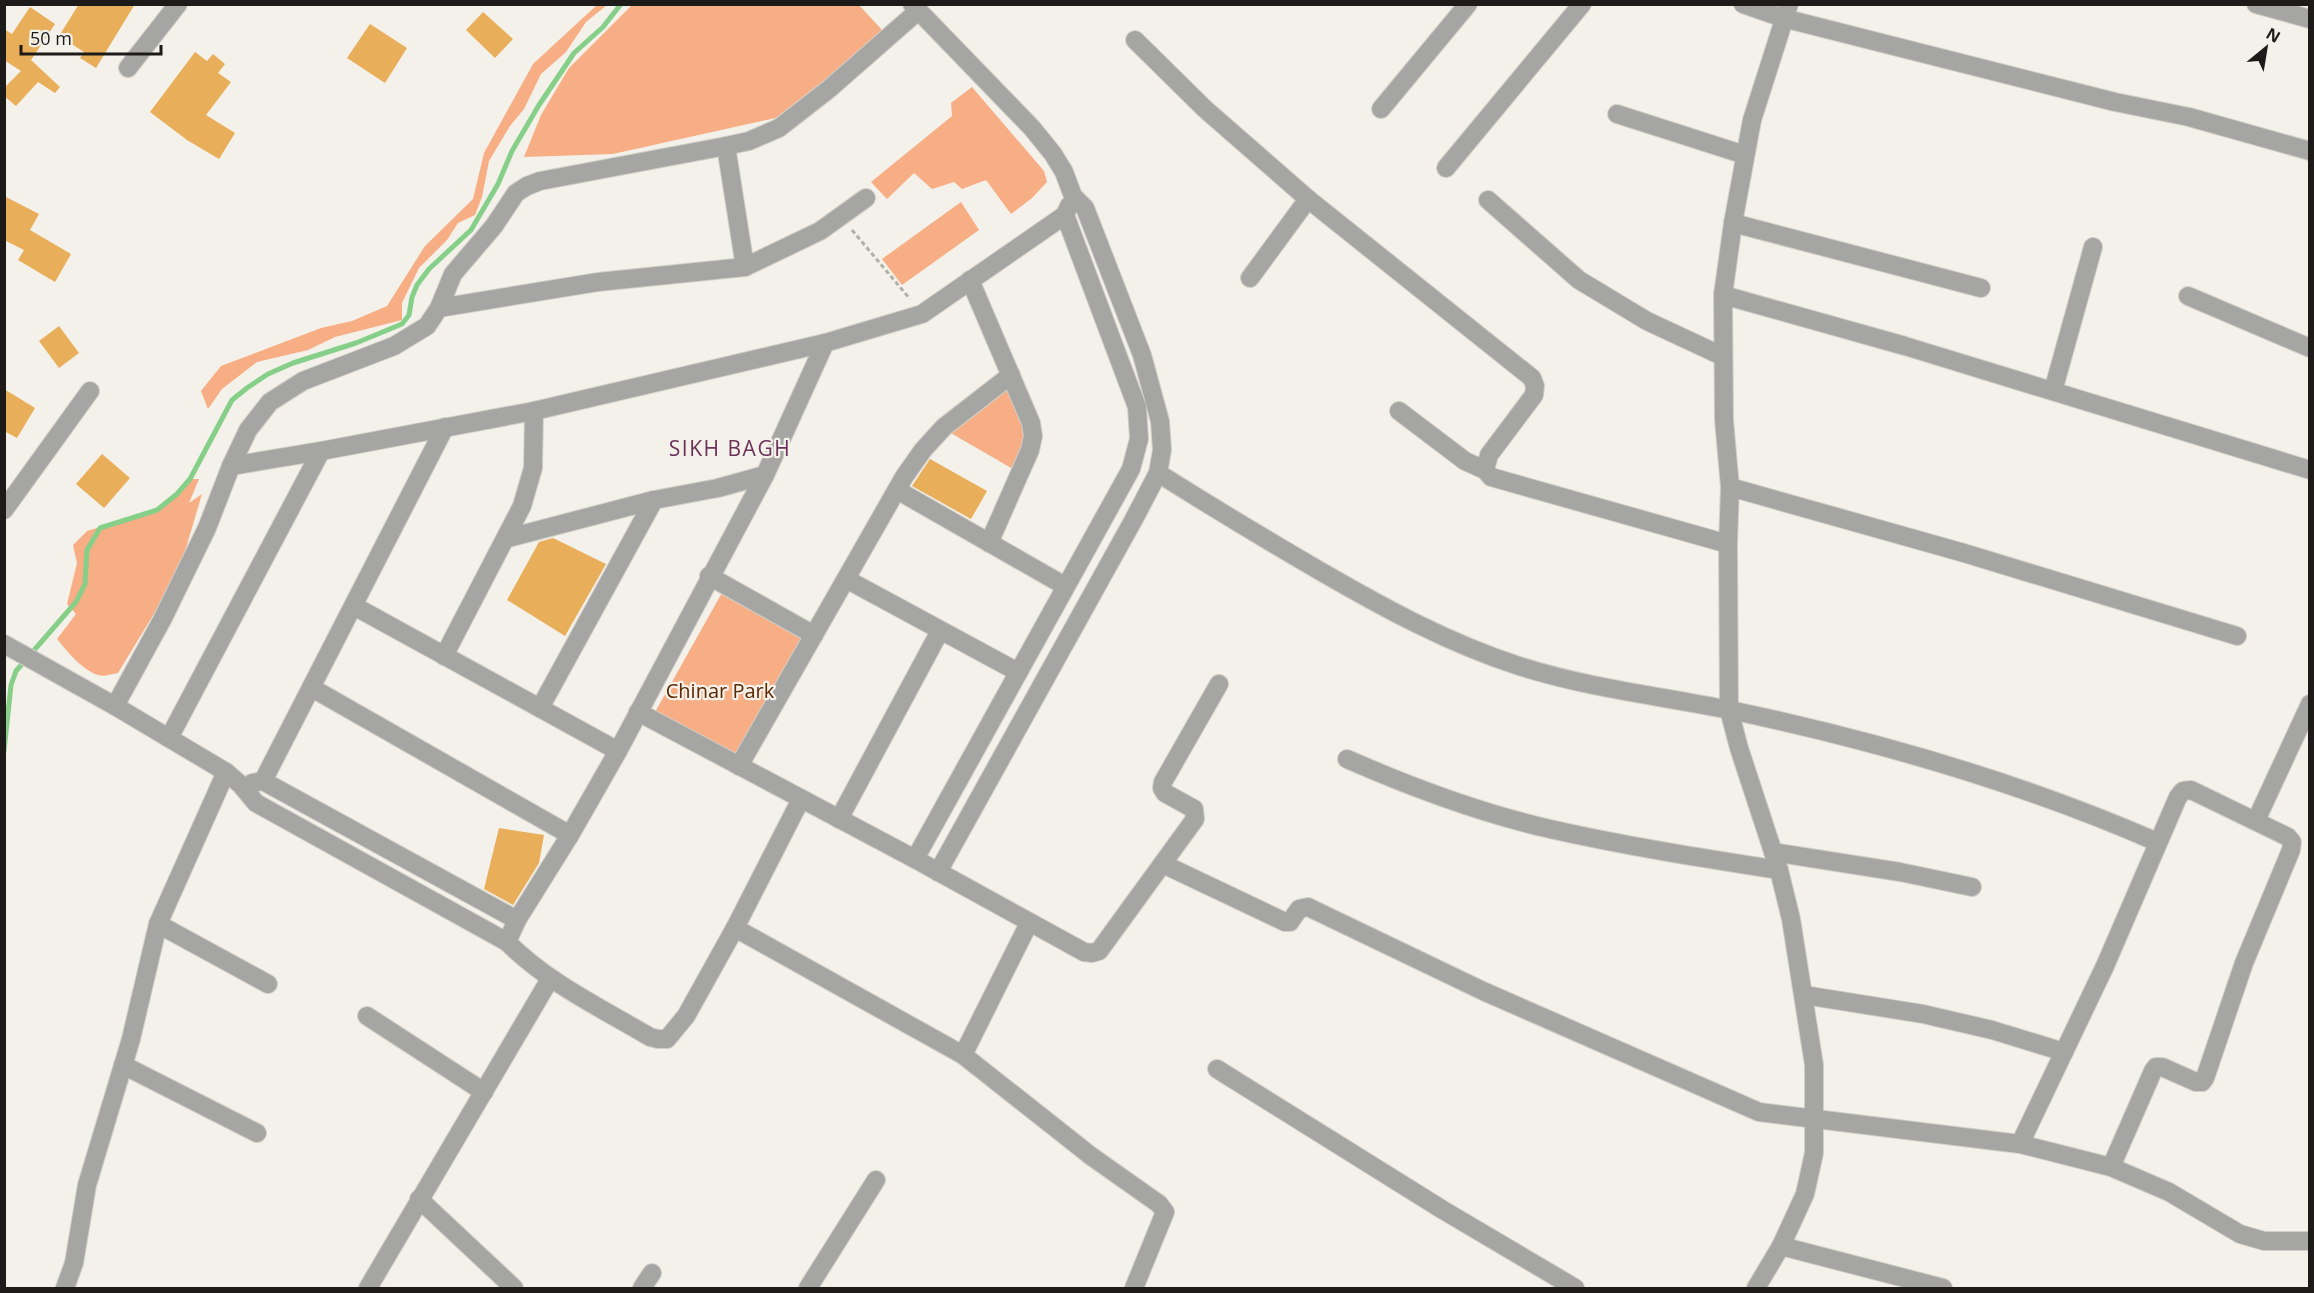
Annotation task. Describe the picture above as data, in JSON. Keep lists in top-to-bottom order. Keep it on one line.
{"districts":["SIKH BAGH"],"parks":["Chinar Park"],"scale_bar":"50 m","north":"top right"}
